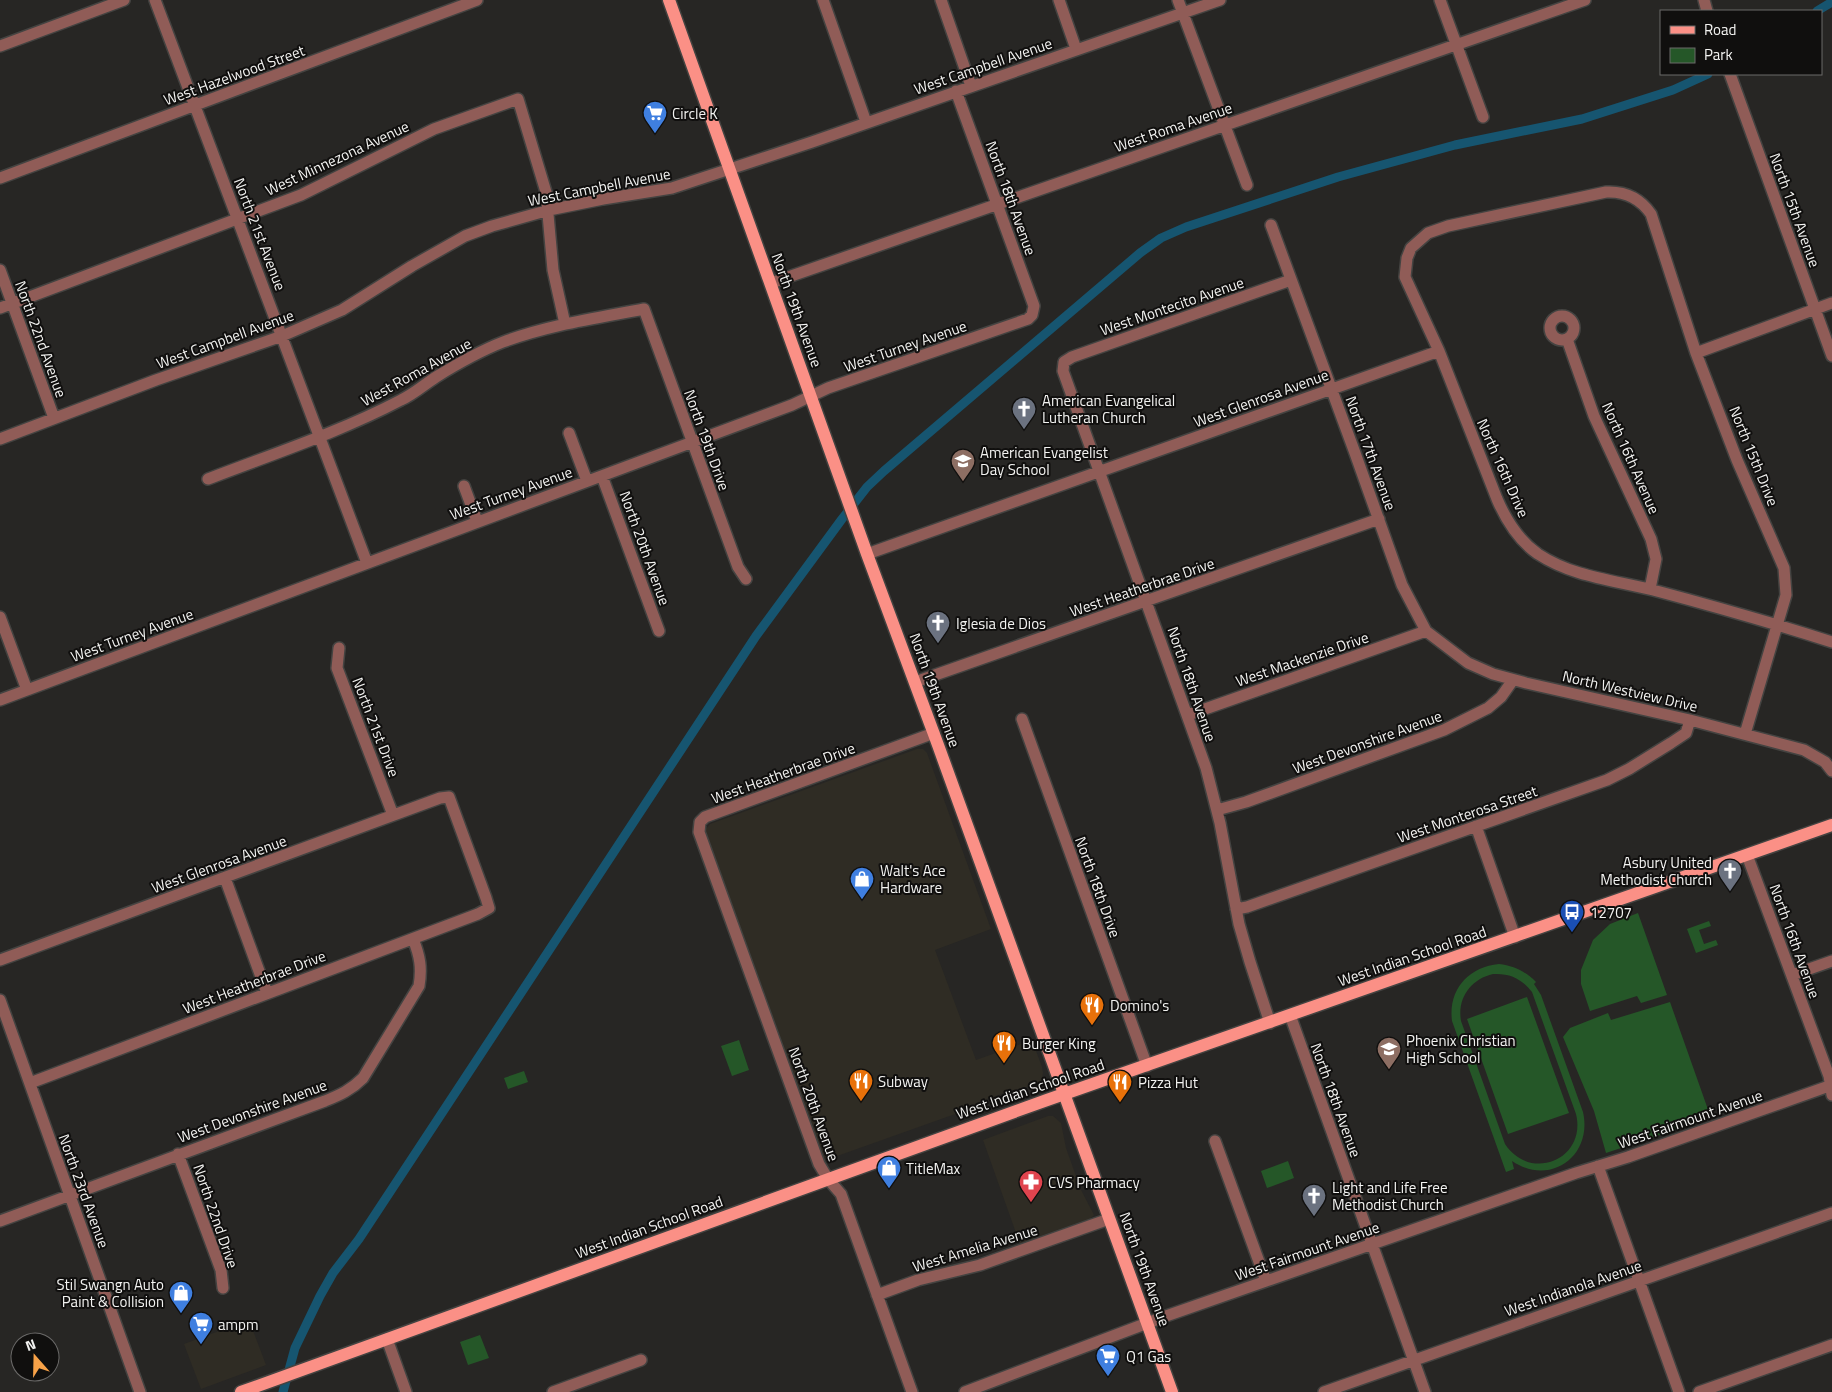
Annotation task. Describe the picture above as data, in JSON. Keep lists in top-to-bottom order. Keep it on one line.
{"streets":{"main road":["North 19th Avenue","West Indian School Road"],"street":["West Campbell Avenue","West Hazelwood Street","West Roma Avenue","West Minnezona Avenue","North 18th Avenue","North 15th Avenue","North 21st Avenue","West Montecito Avenue","North 22nd Avenue","West Turney Avenue","West Glenrosa Avenue","North 19th Drive","North 17th Avenue","North 15th Drive","North 16th Avenue","North 16th Drive","North 20th Avenue","West Heatherbrae Drive","West Mackenzie Drive","North Westview Drive","North 21st Drive","West Devonshire Avenue","West Monterosa Street","North 18th Drive","West Fairmount Avenue","North 23rd Avenue","North 22nd Drive","West Amelia Avenue","West Indianola Avenue"]},"crossings":[["West Campbell Avenue","West Minnezona Avenue"],["West Campbell Avenue","North 18th Avenue"],["West Campbell Avenue","North 21st Avenue"],["West Campbell Avenue","North 19th Avenue"],["West Campbell Avenue","North 22nd Avenue"],["West Hazelwood Street","North 21st Avenue"],["West Roma Avenue","North 18th Avenue"],["West Roma Avenue","North 21st Avenue"],["West Roma Avenue","North 19th Avenue"],["West Roma Avenue","North 19th Drive"],["West Minnezona Avenue","North 21st Avenue"],["West Minnezona Avenue","North 22nd Avenue"],["North 18th Avenue","West Montecito Avenue"],["North 18th Avenue","West Turney Avenue"],["North 18th Avenue","West Glenrosa Avenue"],["North 18th Avenue","West Heatherbrae Drive"],["North 18th Avenue","West Mackenzie Drive"],["North 18th Avenue","West Devonshire Avenue"],["North 18th Avenue","West Monterosa Street"],["North 18th Avenue","West Indian School Road"],["North 18th Avenue","West Fairmount Avenue"],["North 18th Avenue","West Indianola Avenue"],["North 21st Avenue","West Turney Avenue"],["West Montecito Avenue","North 17th Avenue"],["North 19th Avenue","West Turney Avenue"],["North 19th Avenue","West Glenrosa Avenue"],["North 19th Avenue","West Heatherbrae Drive"],["North 19th Avenue","West Indian School Road"],["North 19th Avenue","West Fairmount Avenue"],["North 19th Avenue","West Amelia Avenue"],["West Turney Avenue","North 19th Drive"],["West Turney Avenue","North 20th Avenue"],["West Glenrosa Avenue","North 17th Avenue"],["West Glenrosa Avenue","North 16th Drive"],["West Glenrosa Avenue","West Heatherbrae Drive"],["West Glenrosa Avenue","North 21st Drive"],["North 17th Avenue","West Heatherbrae Drive"],["North 17th Avenue","West Mackenzie Drive"],["North 17th Avenue","North Westview Drive"],["North 15th Drive","North 16th Drive"],["North 15th Drive","North Westview Drive"],["North 16th Avenue","North 16th Drive"],["North 16th Avenue","West Indian School Road"],["North 16th Avenue","West Fairmount Avenue"],["North 20th Avenue","West Heatherbrae Drive"],["North 20th Avenue","West Indian School Road"],["North 20th Avenue","West Amelia Avenue"],["West Heatherbrae Drive","West Devonshire Avenue"],["West Heatherbrae Drive","North 23rd Avenue"],["West Mackenzie Drive","North Westview Drive"],["North Westview Drive","West Devonshire Avenue"],["North Westview Drive","West Monterosa Street"],["West Devonshire Avenue","North 23rd Avenue"],["West Devonshire Avenue","North 22nd Drive"],["North 18th Drive","West Indian School Road"]],"places":{"supermarket":["Circle K","ampm","Q1 Gas"],"church":["American Evangelical Lutheran Church","Iglesia de Dios","Asbury United Methodist Church","Light and Life Free Methodist Church"],"school or university":["American Evangelist Day School","Phoenix Christian High School"],"shop":["Walt's Ace Hardware","TitleMax","Stil Swangn Auto Paint & Collision"],"bus stop":["12707"],"restaurant":["Domino's","Burger King","Subway","Pizza Hut"],"pharmacy":["CVS Pharmacy"]},"legend":["Road","Park"],"north":"top"}
